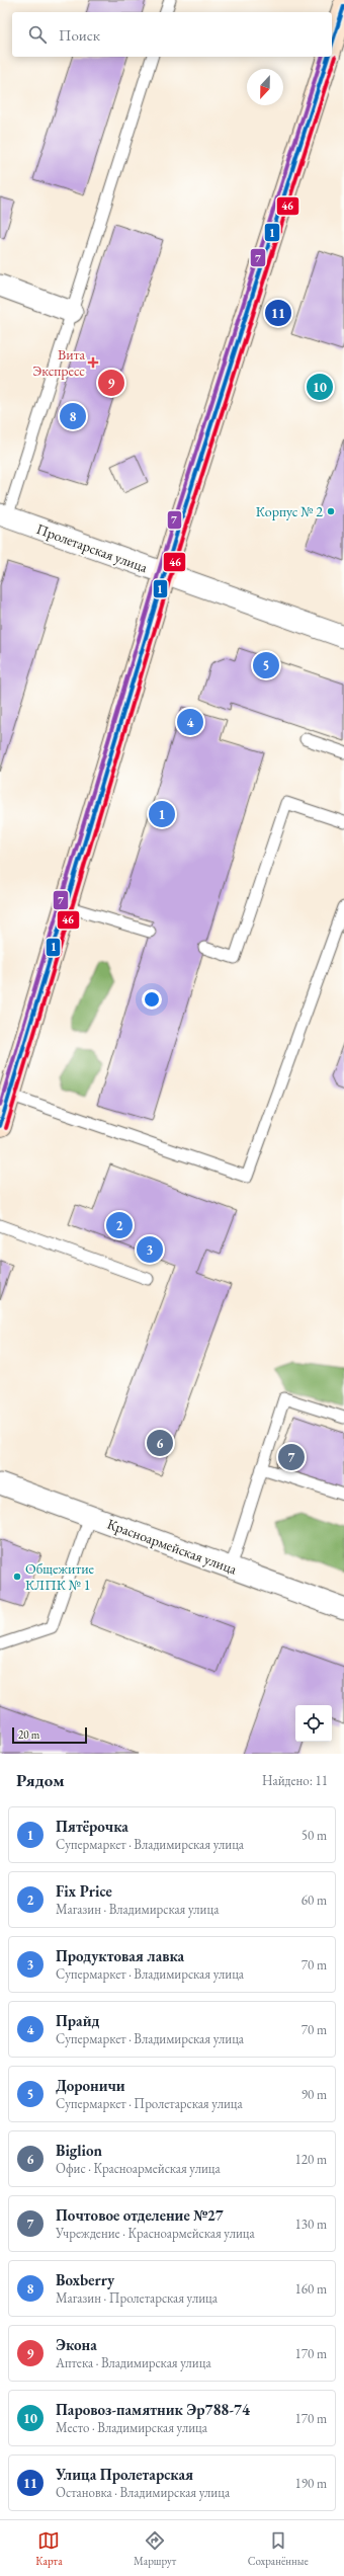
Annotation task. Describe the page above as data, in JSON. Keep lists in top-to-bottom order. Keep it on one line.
{"streets":{"street":["Пролетарская улица","Красноармейская улица"]},"places":{"health":["Вита Экспресс"],"other":["Корпус № 2","Общежитие КЛПК № 1"]},"lines":["transit line 1","transit line 46","transit line 7"],"scale_bar":"20 m","north":"bottom","page":{"search":"Поиск","pins":["11","9","10","8","5","4","1","2","3","6","7"],"scale":"20 m","heading":["Рядом","Найдено: 11"],"list":[{"mark":"1","name":"Пятёрочка","note":"Супермаркет · Владимирская улица","value":"50 m"},{"mark":"2","name":"Fix Price","note":"Магазин · Владимирская улица","value":"60 m"},{"mark":"3","name":"Продуктовая лавка","note":"Супермаркет · Владимирская улица","value":"70 m"},{"mark":"4","name":"Прайд","note":"Супермаркет · Владимирская улица","value":"70 m"},{"mark":"5","name":"Дороничи","note":"Супермаркет · Пролетарская улица","value":"90 m"},{"mark":"6","name":"Biglion","note":"Офис · Красноармейская улица","value":"120 m"},{"mark":"7","name":"Почтовое отделение №27","note":"Учреждение · Красноармейская улица","value":"130 m"},{"mark":"8","name":"Boxberry","note":"Магазин · Пролетарская улица","value":"160 m"},{"mark":"9","name":"Экона","note":"Аптека · Владимирская улица","value":"170 m"},{"mark":"10","name":"Паровоз-памятник Эр788-74","note":"Место · Владимирская улица","value":"170 m"},{"mark":"11","name":"Улица Пролетарская","note":"Остановка · Владимирская улица","value":"190 m"}],"nav":["Карта","Маршрут","Сохранённые"]}}
